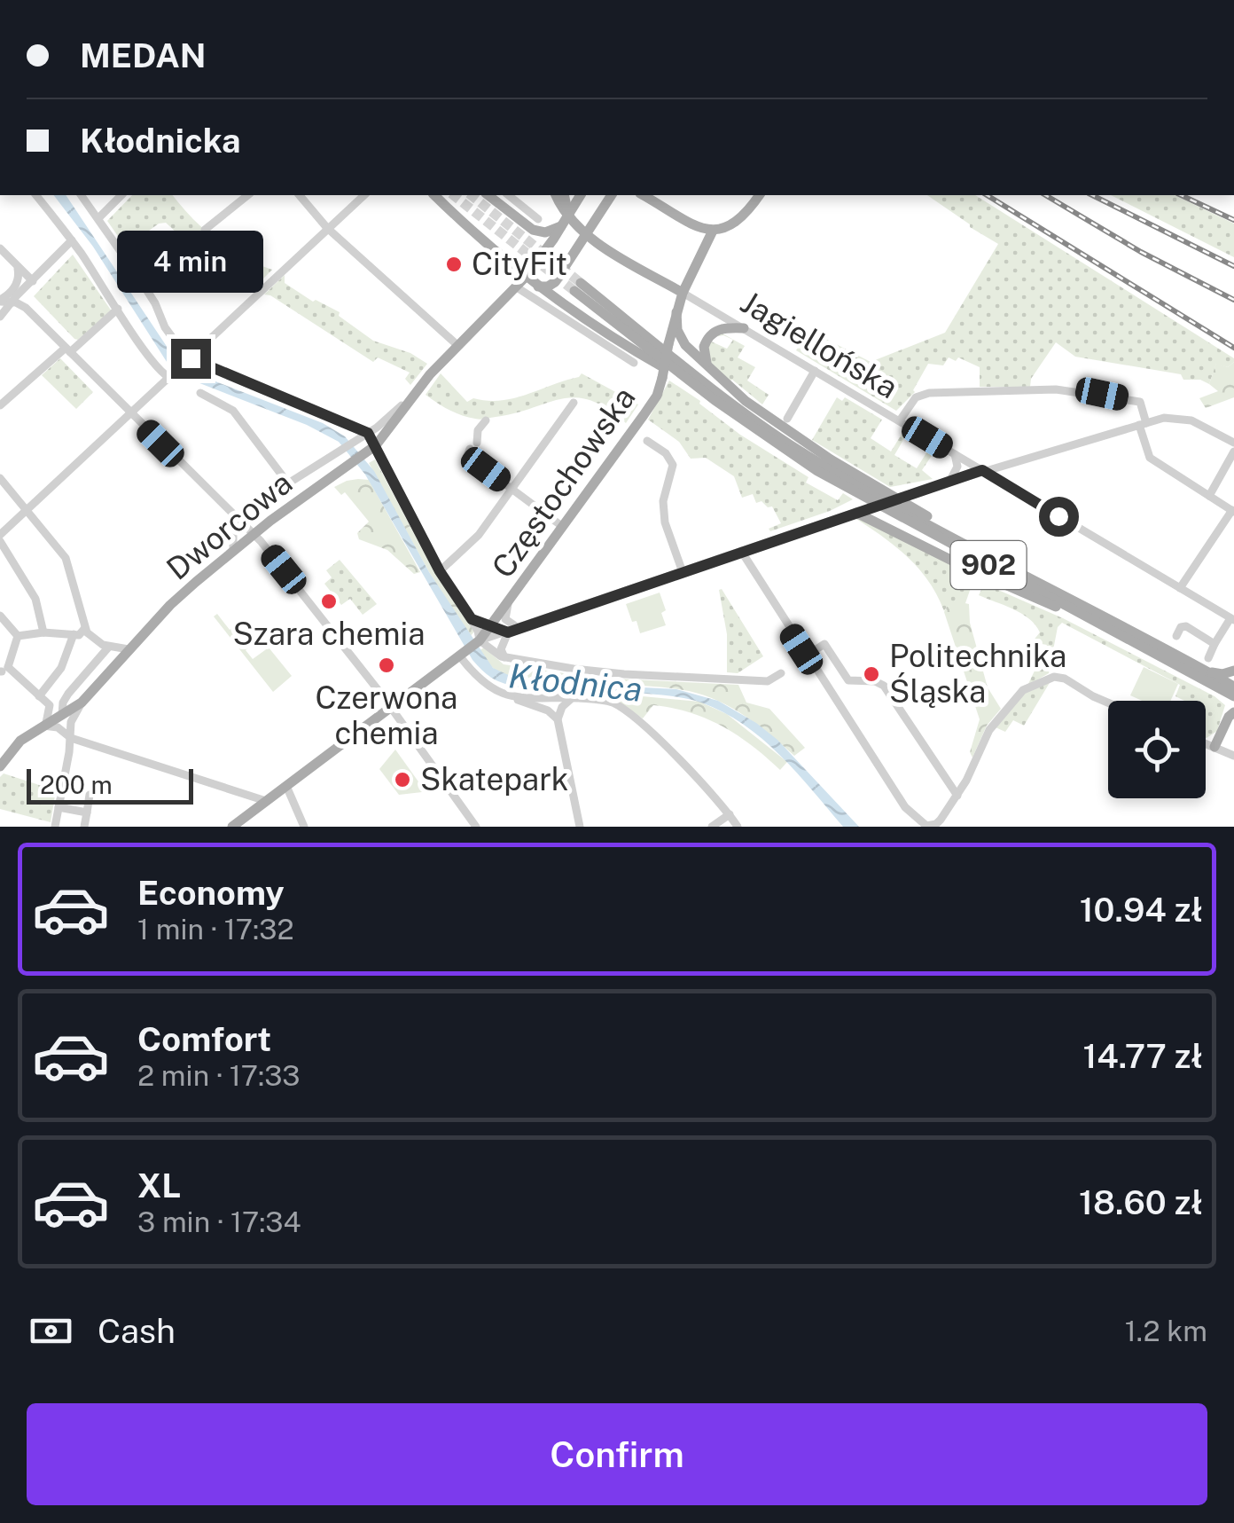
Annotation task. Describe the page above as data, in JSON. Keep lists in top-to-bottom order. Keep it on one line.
{"streets":{"main road":["Jagiellońska","Częstochowska","Dworcowa","902"]},"crossings":[["Jagiellońska","Częstochowska"],["Jagiellońska","Dworcowa"]],"water":["Kłodnica"],"places":["CityFit","Szara chemia","Czerwona chemia","Politechnika Śląska","Skatepark"],"scale_bar":"200 m","page":{"banner":["MEDAN","Kłodnicka"],"bubble":"4 min","scale":"200 m","list":[{"name":"Economy","note":"1 min · 17:32","value":"10.94 zł"},{"name":"Comfort","note":"2 min · 17:33","value":"14.77 zł"},{"name":"XL","note":"3 min · 17:34","value":"18.60 zł"}],"pay":["Cash","1.2 km"],"buttons":"Confirm"}}
